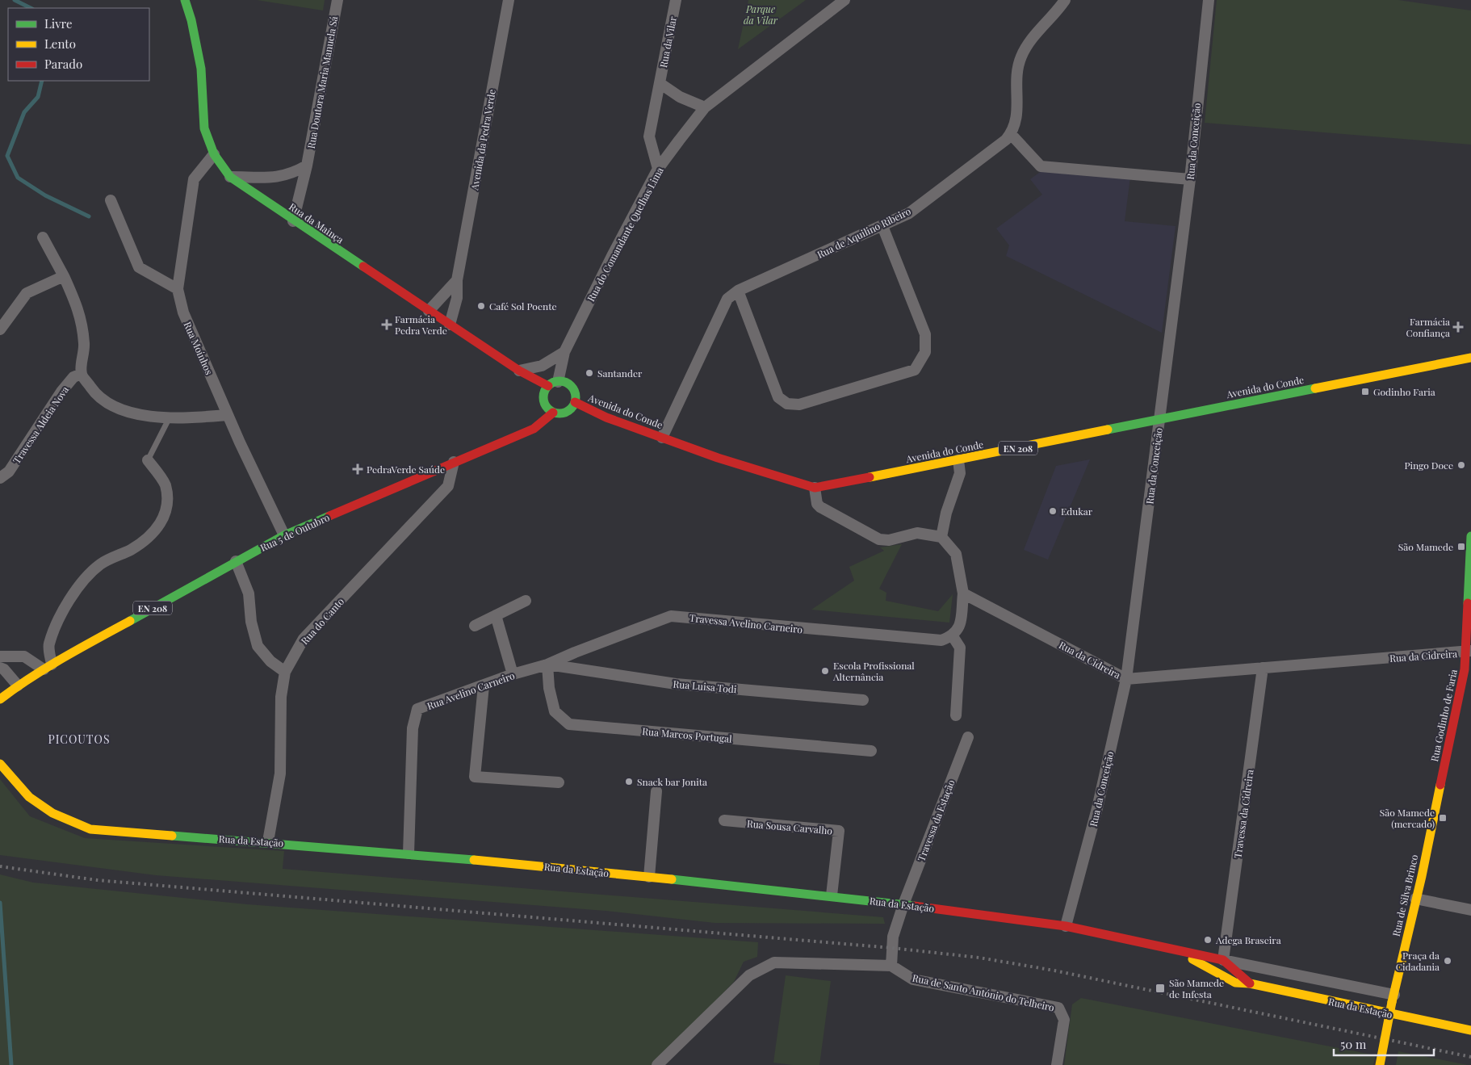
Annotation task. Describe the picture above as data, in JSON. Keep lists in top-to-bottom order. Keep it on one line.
{"streets":{"street":["Rua da Vilar","Rua Doutora Maria Manuela Sá","Avenida da Pedra Verde","Rua da Conceição","Rua da Mainça","Rua de Aquilino Ribeiro","Rua do Comandante Quelhas Lima","Rua Moínhos","Avenida do Conde","Travessa Aldeia Nova","EN 208","Rua 5 de Outubro","Rua do Canto","Travessa Avelino Carneiro","Rua da Cidreira","Rua Luisa Todi","Rua Avelino Carneiro","Rua Godinho de Faria","Rua Marcos Portugal","Travessa da Cidreira","Travessa da Estação","Rua Sousa Carvalho","Rua da Estação","Rua de Silva Brinco","Rua de Santo António do Telheiro"]},"crossings":[["Rua da Vilar","Rua do Comandante Quelhas Lima"],["Rua Doutora Maria Manuela Sá","Rua da Mainça"],["Avenida da Pedra Verde","Rua da Mainça"],["Rua da Conceição","Avenida do Conde"],["Rua da Conceição","Rua da Cidreira"],["Rua da Conceição","Rua da Estação"],["Rua da Mainça","Rua do Comandante Quelhas Lima"],["Rua da Mainça","Rua Moínhos"],["Rua da Mainça","Avenida do Conde"],["Rua da Mainça","Rua 5 de Outubro"],["Rua de Aquilino Ribeiro","Avenida do Conde"],["Rua do Comandante Quelhas Lima","Avenida do Conde"],["Rua do Comandante Quelhas Lima","Rua 5 de Outubro"],["Rua Moínhos","Rua 5 de Outubro"],["Avenida do Conde","Rua 5 de Outubro"],["Rua 5 de Outubro","Rua do Canto"],["Rua do Canto","Rua da Estação"],["Travessa Avelino Carneiro","Rua Luisa Todi"],["Travessa Avelino Carneiro","Rua Avelino Carneiro"],["Travessa Avelino Carneiro","Rua Marcos Portugal"],["Rua da Cidreira","Rua Godinho de Faria"],["Rua da Cidreira","Travessa da Cidreira"],["Rua Luisa Todi","Rua Avelino Carneiro"],["Rua Luisa Todi","Rua Marcos Portugal"],["Rua Avelino Carneiro","Rua Marcos Portugal"],["Rua Avelino Carneiro","Rua da Estação"],["Rua Godinho de Faria","Rua de Silva Brinco"],["Travessa da Cidreira","Rua da Estação"],["Travessa da Estação","Rua da Estação"],["Rua Sousa Carvalho","Rua da Estação"],["Rua da Estação","Rua de Silva Brinco"]],"districts":["PICOUTOS"],"parks":["Parque da Vilar"],"places":{"other":["Café Sol Poente","Santander","Pingo Doce","Edukar","Escola Profissional Alternância","Snack bar Jonita","Adega Braseira","Praça da Cidadania"],"health":["Farmácia Pedra Verde","Farmácia Confiança","PedraVerde Saúde"],"transit":["Godinho Faria","São Mamede","São Mamede (mercado)","São Mamede de Infesta"]},"legend":["Livre","Lento","Parado"],"scale_bar":"50 m"}
